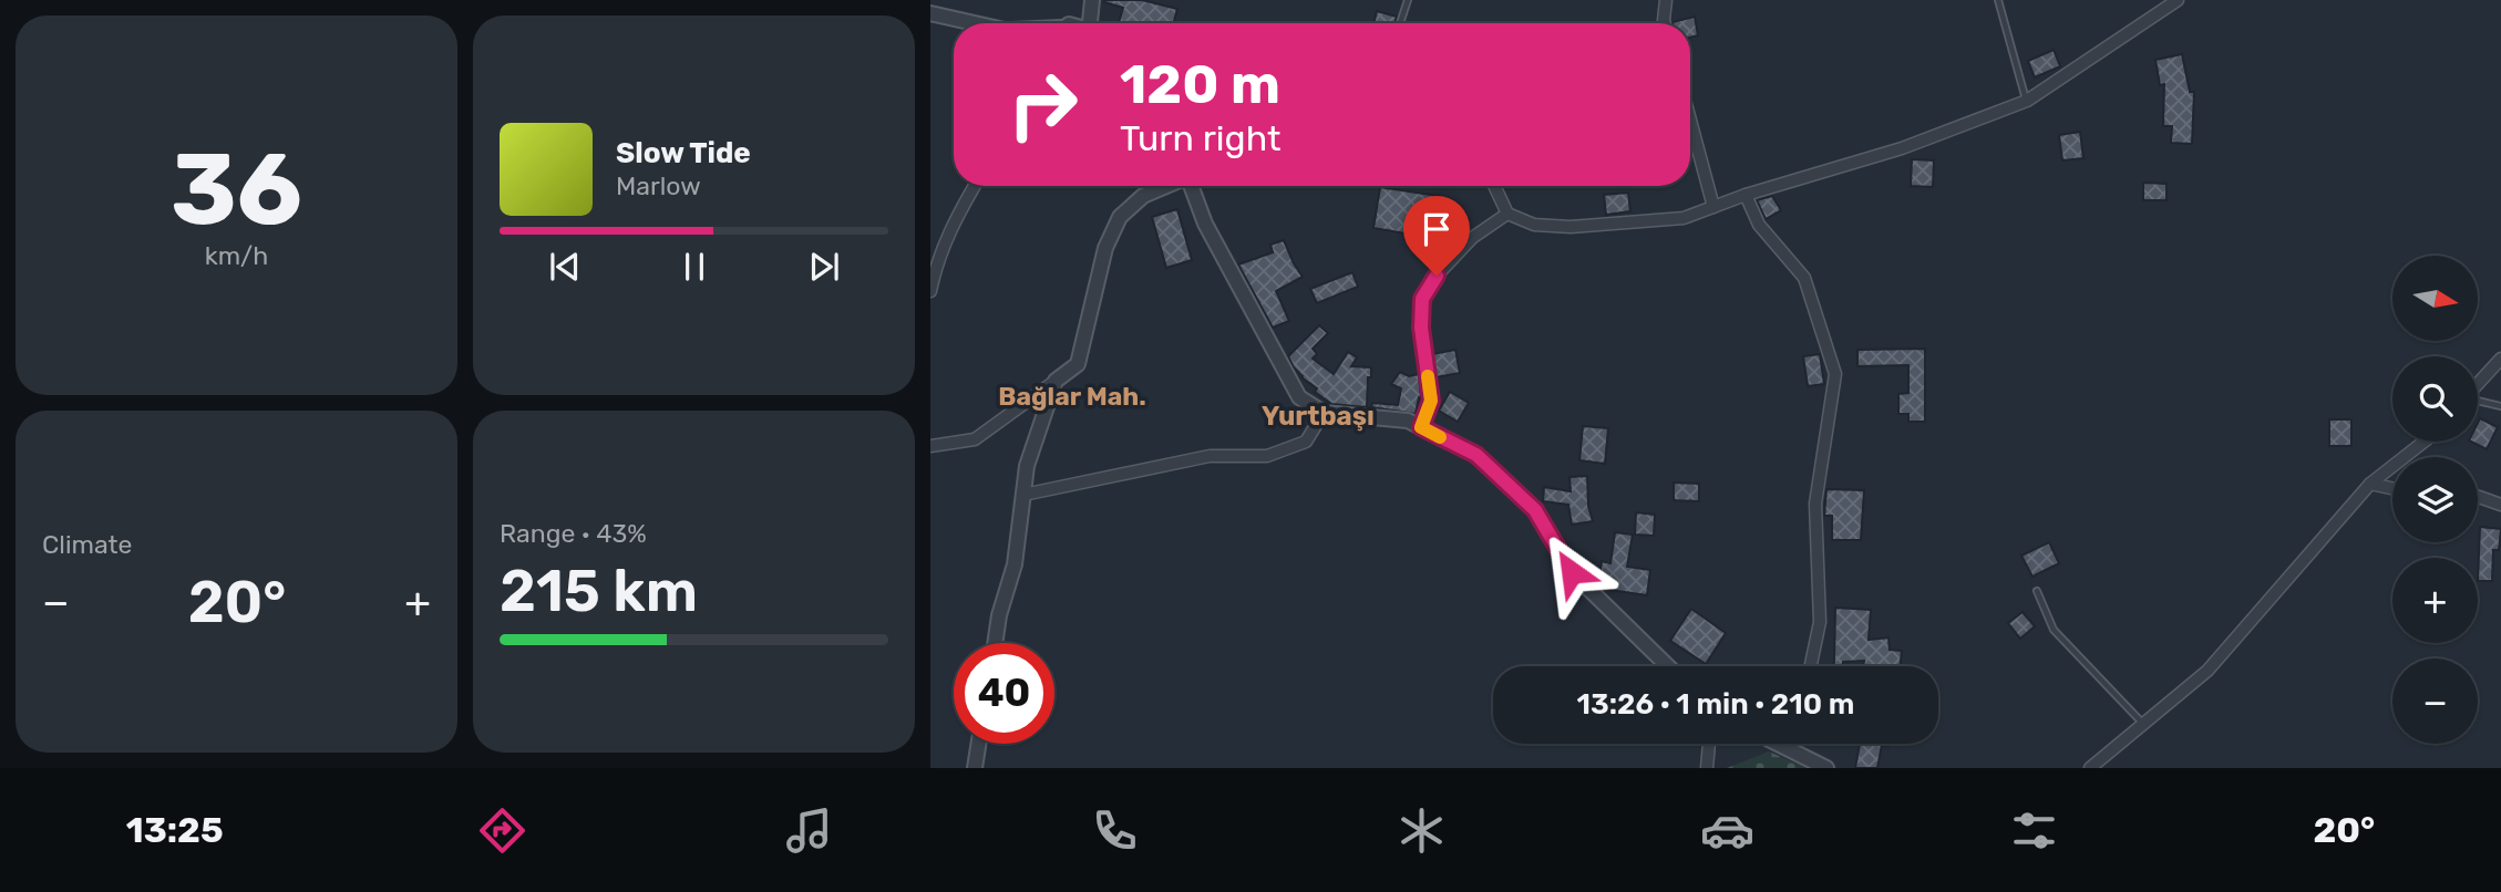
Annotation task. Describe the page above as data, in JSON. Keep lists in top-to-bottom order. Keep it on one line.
{"districts":["Bağlar Mah.","Yurtbaşı"],"north":"right","page":{"tile":[["36","km/h"],"Climate",["Range · 43%","215 km"]],"turn":["120 m","Turn right"],"song":["Slow Tide","Marlow"],"map_buttons":["+","−"],"heat":["−","20°","+"],"limit":"40","trip":"13:26 · 1 min · 210 m","tabs":["13:25","20°"]}}
